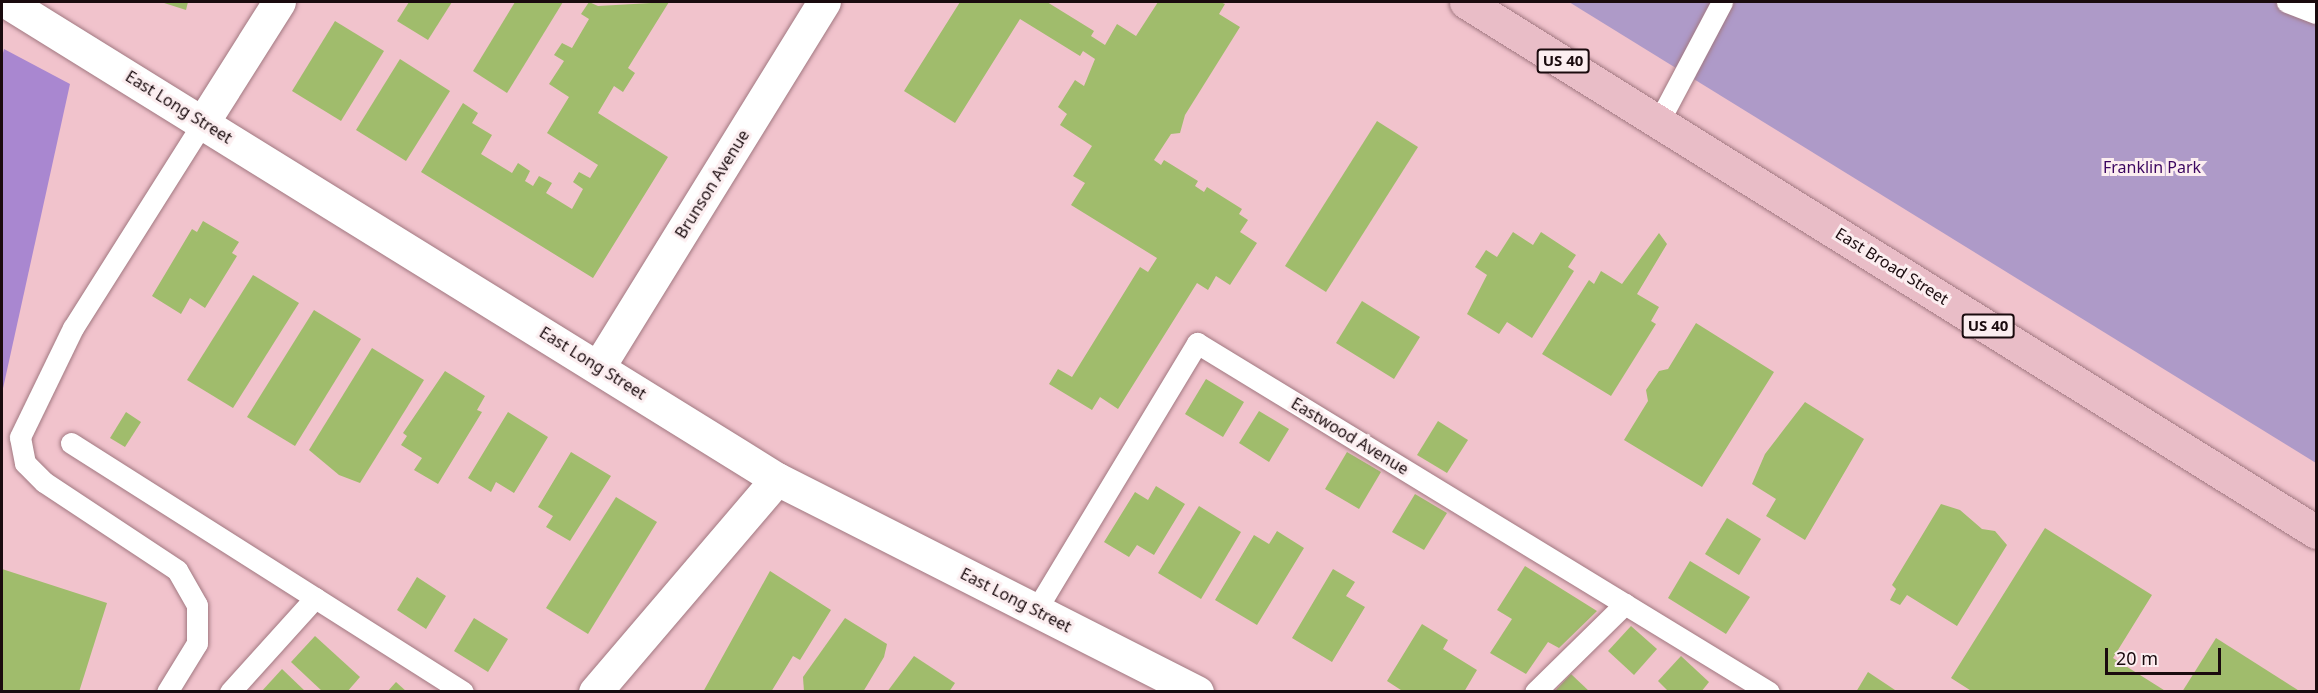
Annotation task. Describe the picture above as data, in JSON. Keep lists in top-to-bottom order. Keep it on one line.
{"streets":{"main road":["US 40","East Broad Street"],"street":["East Long Street","Brunson Avenue"],"lane":["Eastwood Avenue"]},"crossings":[["East Long Street","Brunson Avenue"],["East Long Street","Eastwood Avenue"]],"parks":["Franklin Park"],"scale_bar":"20 m"}
